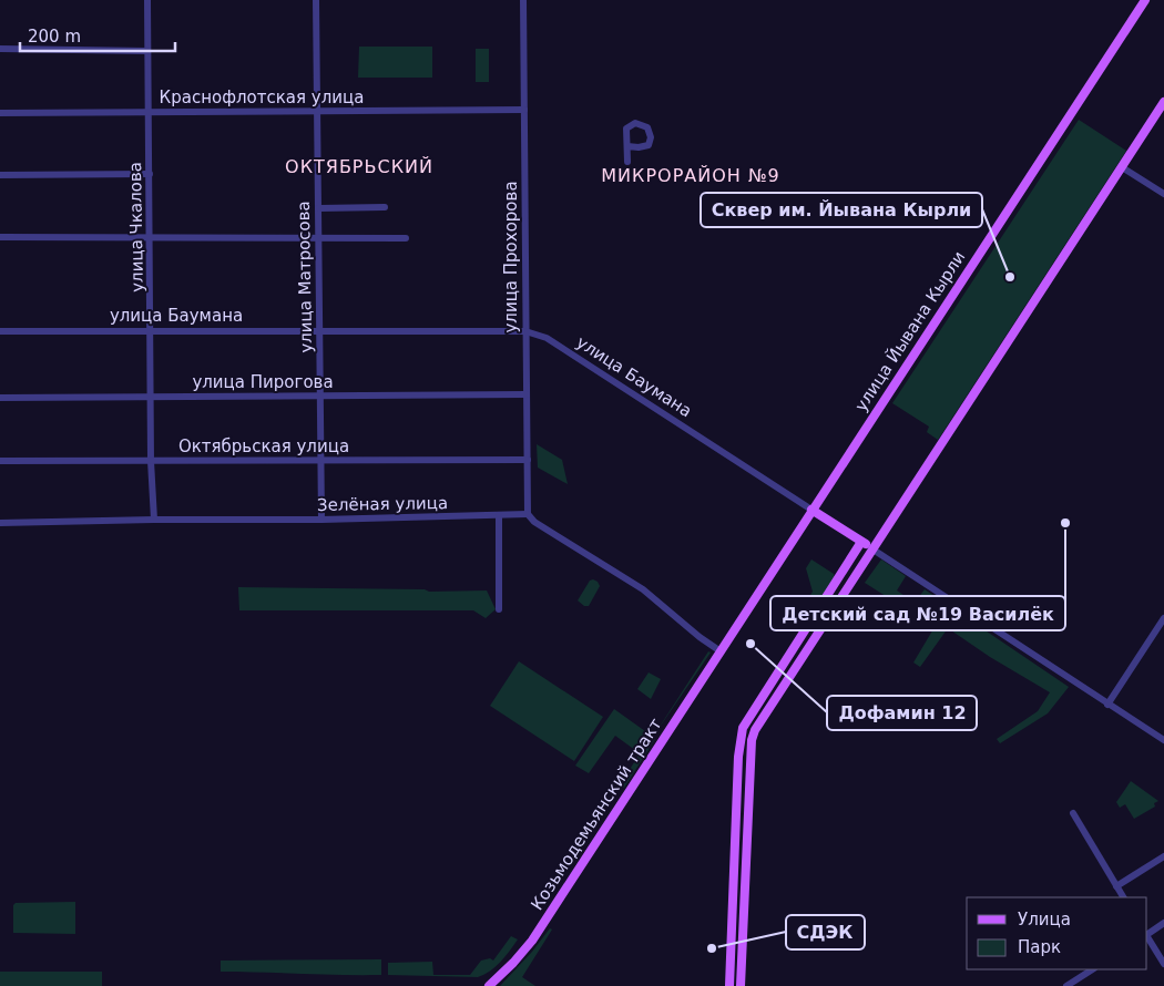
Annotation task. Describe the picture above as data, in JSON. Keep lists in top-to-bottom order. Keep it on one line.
{"streets":{"main road":["улица Баумана","улица Йывана Кырли","Козьмодемьянский тракт"],"street":["Краснофлотская улица","улица Чкалова","улица Прохорова","улица Матросова","улица Пирогова","Октябрьская улица","Зелёная улица"]},"crossings":[["Краснофлотская улица","улица Чкалова"],["Краснофлотская улица","улица Прохорова"],["Краснофлотская улица","улица Матросова"],["улица Чкалова","улица Баумана"],["улица Чкалова","улица Пирогова"],["улица Чкалова","Октябрьская улица"],["улица Чкалова","Зелёная улица"],["улица Прохорова","улица Баумана"],["улица Прохорова","улица Пирогова"],["улица Прохорова","Октябрьская улица"],["улица Прохорова","Зелёная улица"],["улица Матросова","улица Баумана"],["улица Матросова","улица Пирогова"],["улица Матросова","Октябрьская улица"],["улица Матросова","Зелёная улица"],["улица Баумана","улица Йывана Кырли"],["улица Йывана Кырли","Козьмодемьянский тракт"]],"districts":["ОКТЯБРЬСКИЙ","МИКРОРАЙОН №9"],"places":["Сквер им. Йывана Кырли","Детский сад №19 Василёк","Дофамин 12","СДЭК"],"legend":["Улица","Парк"],"scale_bar":"200 m"}
